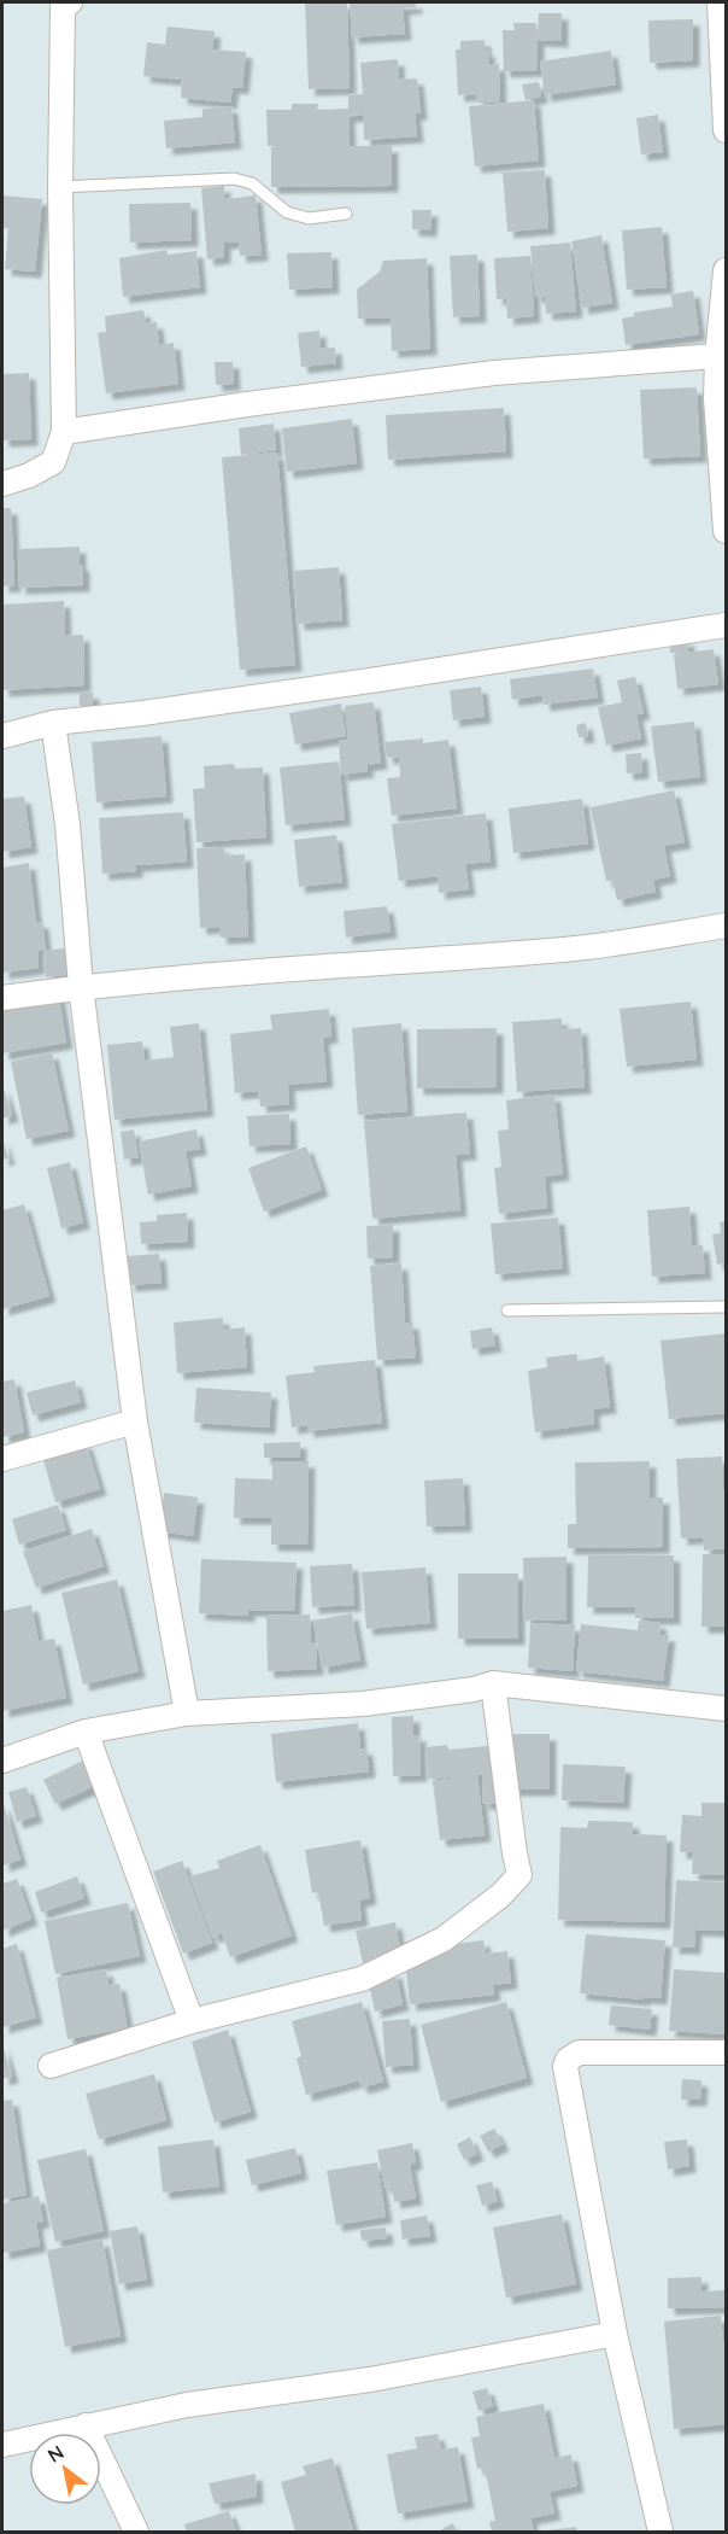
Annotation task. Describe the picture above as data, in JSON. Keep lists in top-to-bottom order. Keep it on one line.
{"north":"top left"}
